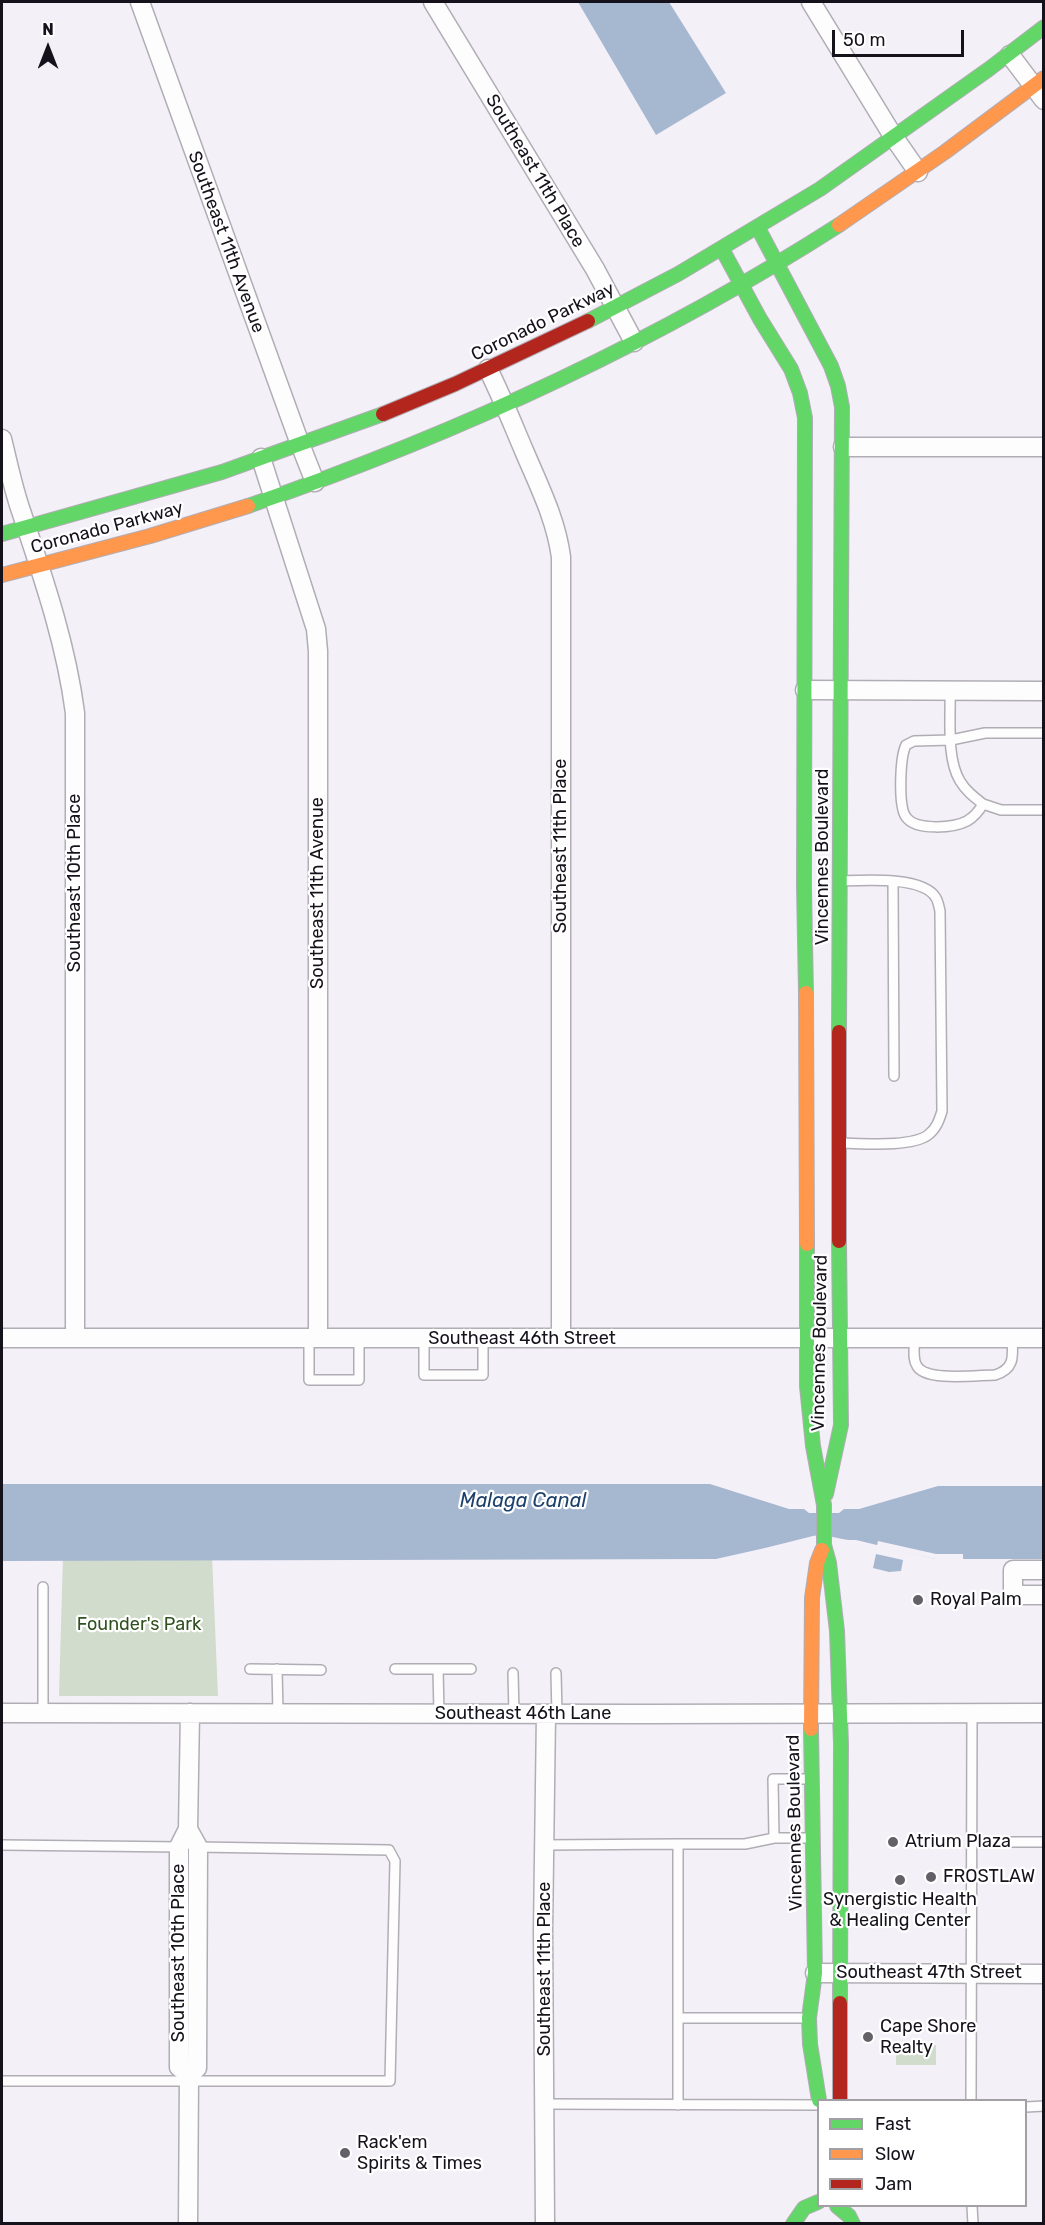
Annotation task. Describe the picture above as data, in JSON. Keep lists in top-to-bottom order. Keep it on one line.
{"streets":{"street":["Southeast 11th Place","Southeast 11th Avenue","Coronado Parkway","Vincennes Boulevard","Southeast 10th Place","Southeast 46th Street","Southeast 46th Lane","Southeast 47th Street"]},"crossings":[["Southeast 11th Place","Coronado Parkway"],["Southeast 11th Place","Southeast 46th Street"],["Southeast 11th Place","Southeast 46th Lane"],["Southeast 11th Avenue","Coronado Parkway"],["Southeast 11th Avenue","Southeast 46th Street"],["Coronado Parkway","Vincennes Boulevard"],["Coronado Parkway","Southeast 10th Place"],["Vincennes Boulevard","Southeast 46th Street"],["Vincennes Boulevard","Southeast 46th Lane"],["Vincennes Boulevard","Southeast 47th Street"],["Southeast 10th Place","Southeast 46th Street"],["Southeast 10th Place","Southeast 46th Lane"]],"water":["Malaga Canal"],"parks":["Founder's Park"],"places":["Royal Palm","Atrium Plaza","FROSTLAW","Synergistic Health & Healing Center","Cape Shore Realty","Rack'em Spirits & Times"],"legend":["Fast","Slow","Jam"],"scale_bar":"50 m","north":"top"}
